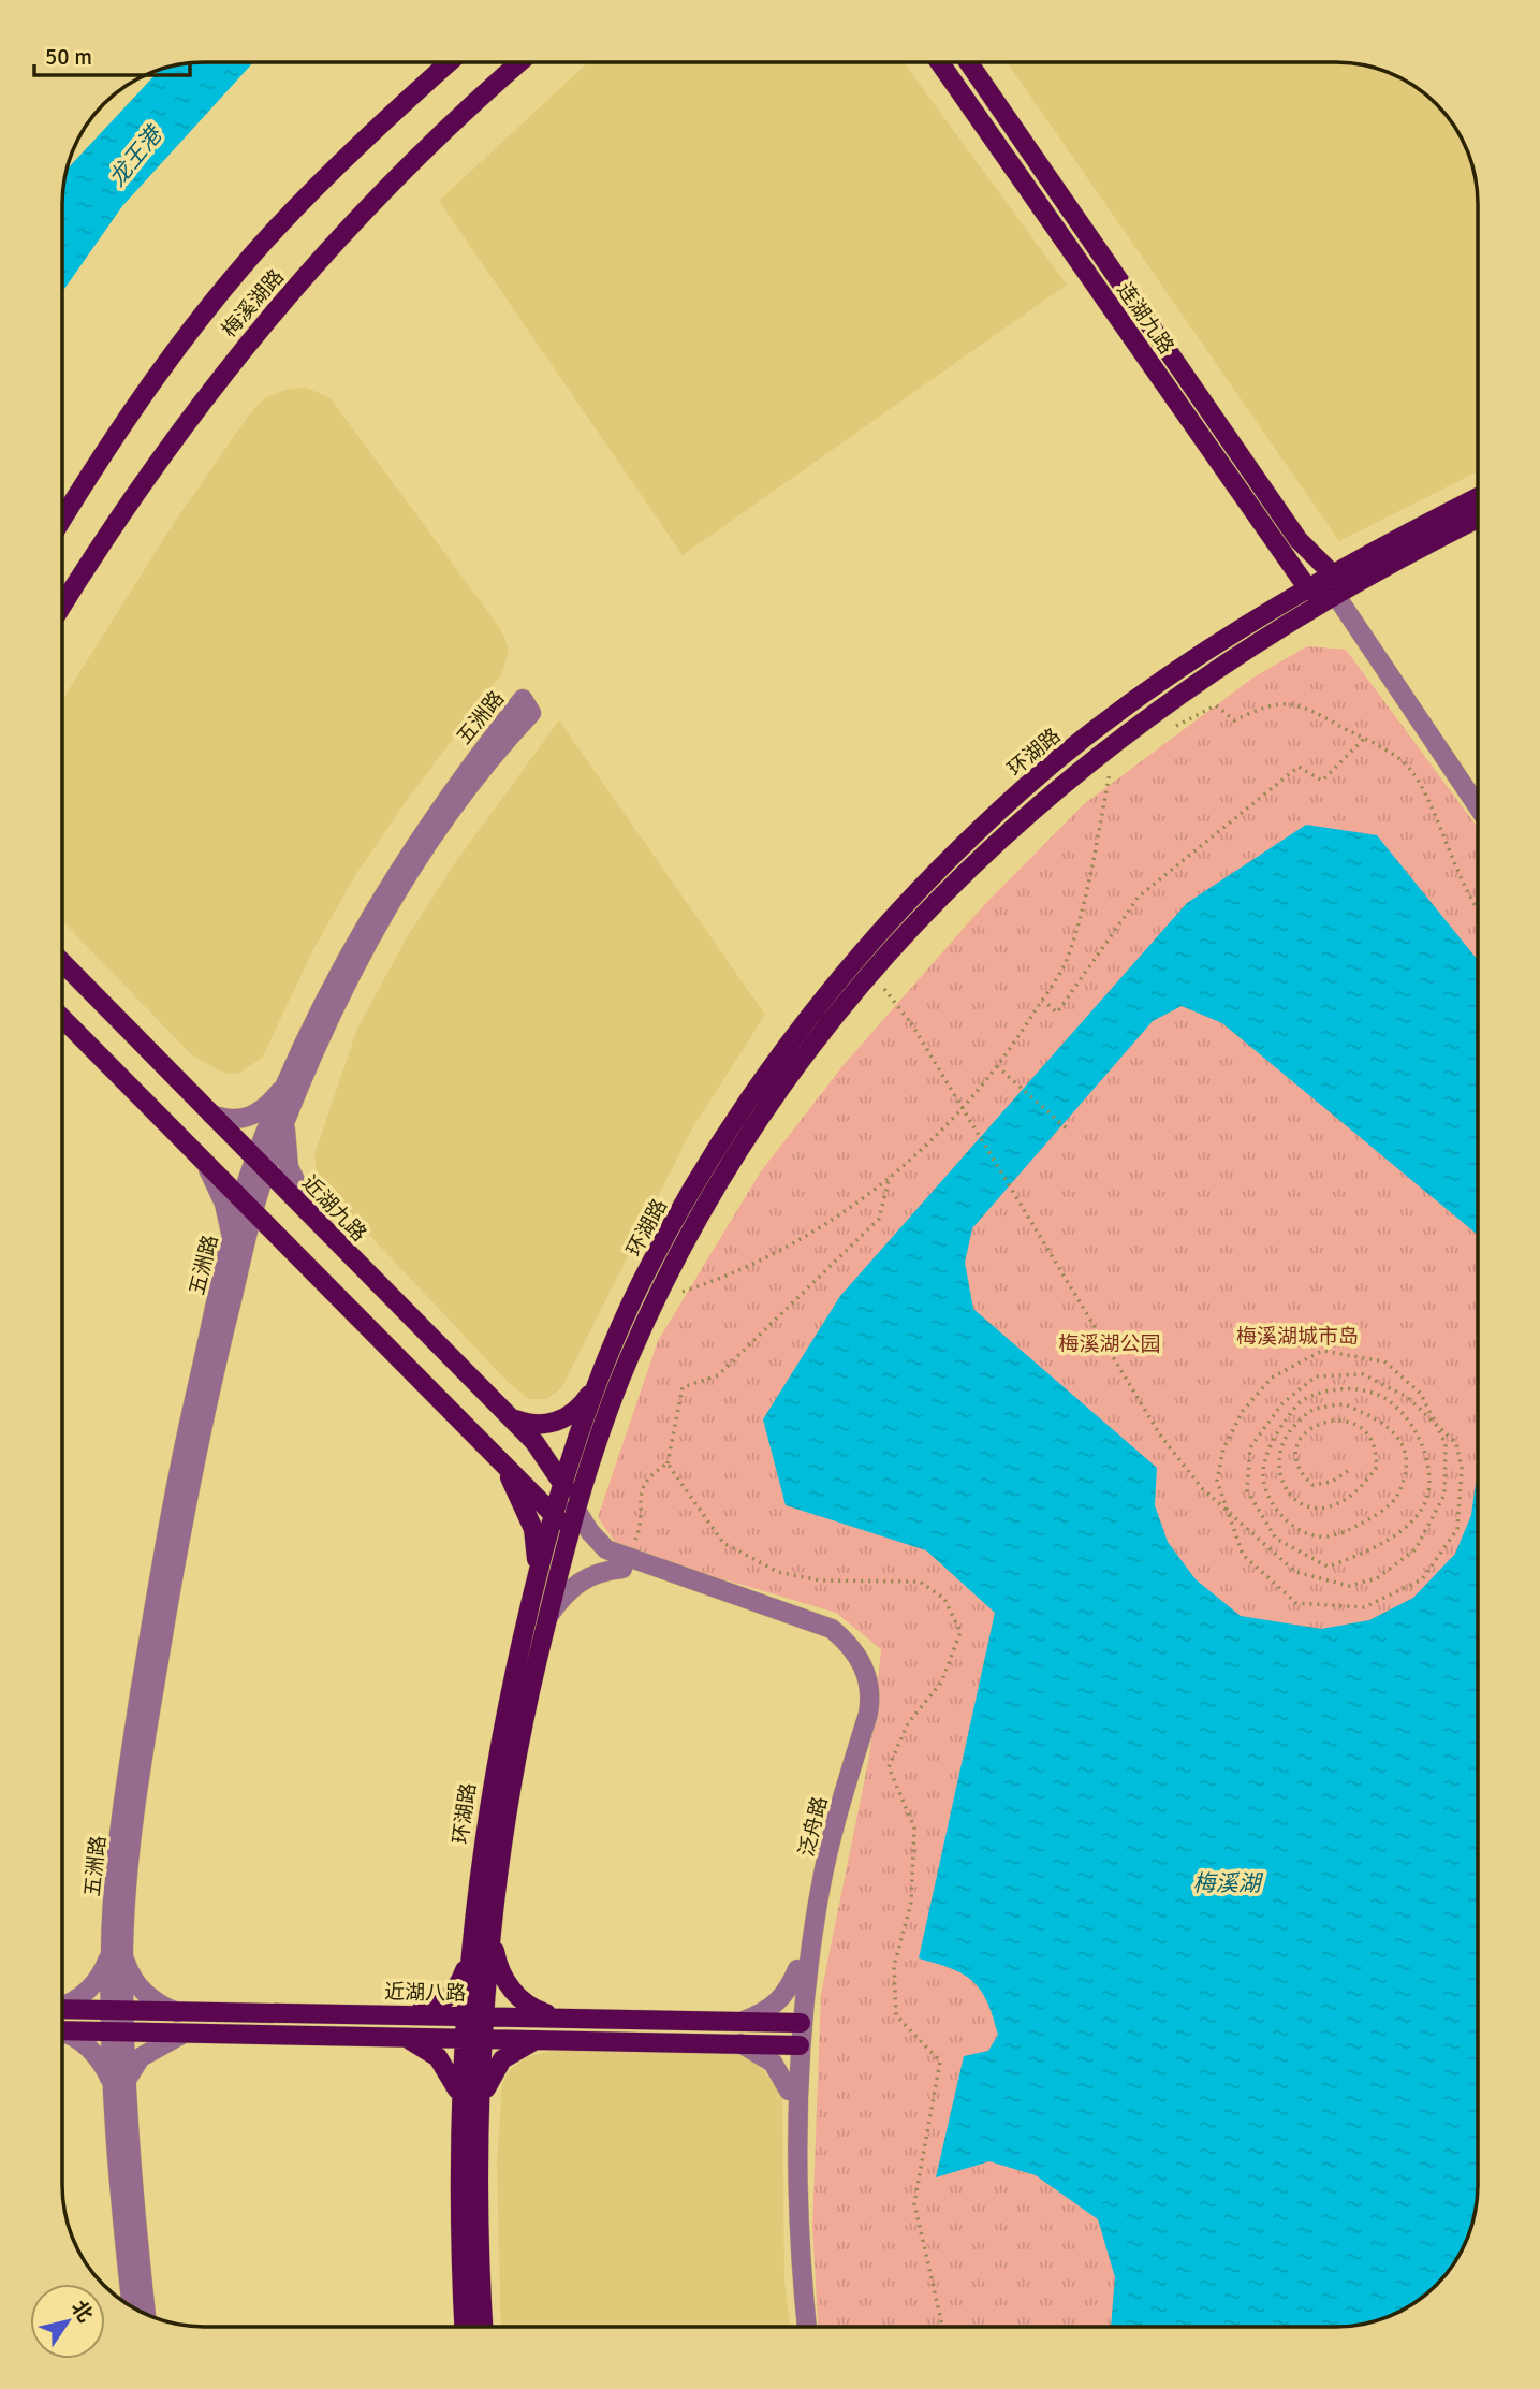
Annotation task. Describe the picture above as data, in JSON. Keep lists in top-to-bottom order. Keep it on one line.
{"streets":{"main road":["梅溪湖路","连湖九路","环湖路","近湖九路","近湖八路"],"street":["五洲路","泛舟路"]},"crossings":[["连湖九路","环湖路"],["五洲路","近湖九路"],["五洲路","近湖八路"],["环湖路","近湖九路"],["环湖路","泛舟路"],["环湖路","近湖八路"],["近湖九路","泛舟路"],["泛舟路","近湖八路"]],"water":["龙王港","梅溪湖"],"parks":["梅溪湖城市岛","梅溪湖公园"],"scale_bar":"50 m","north":"top right"}
